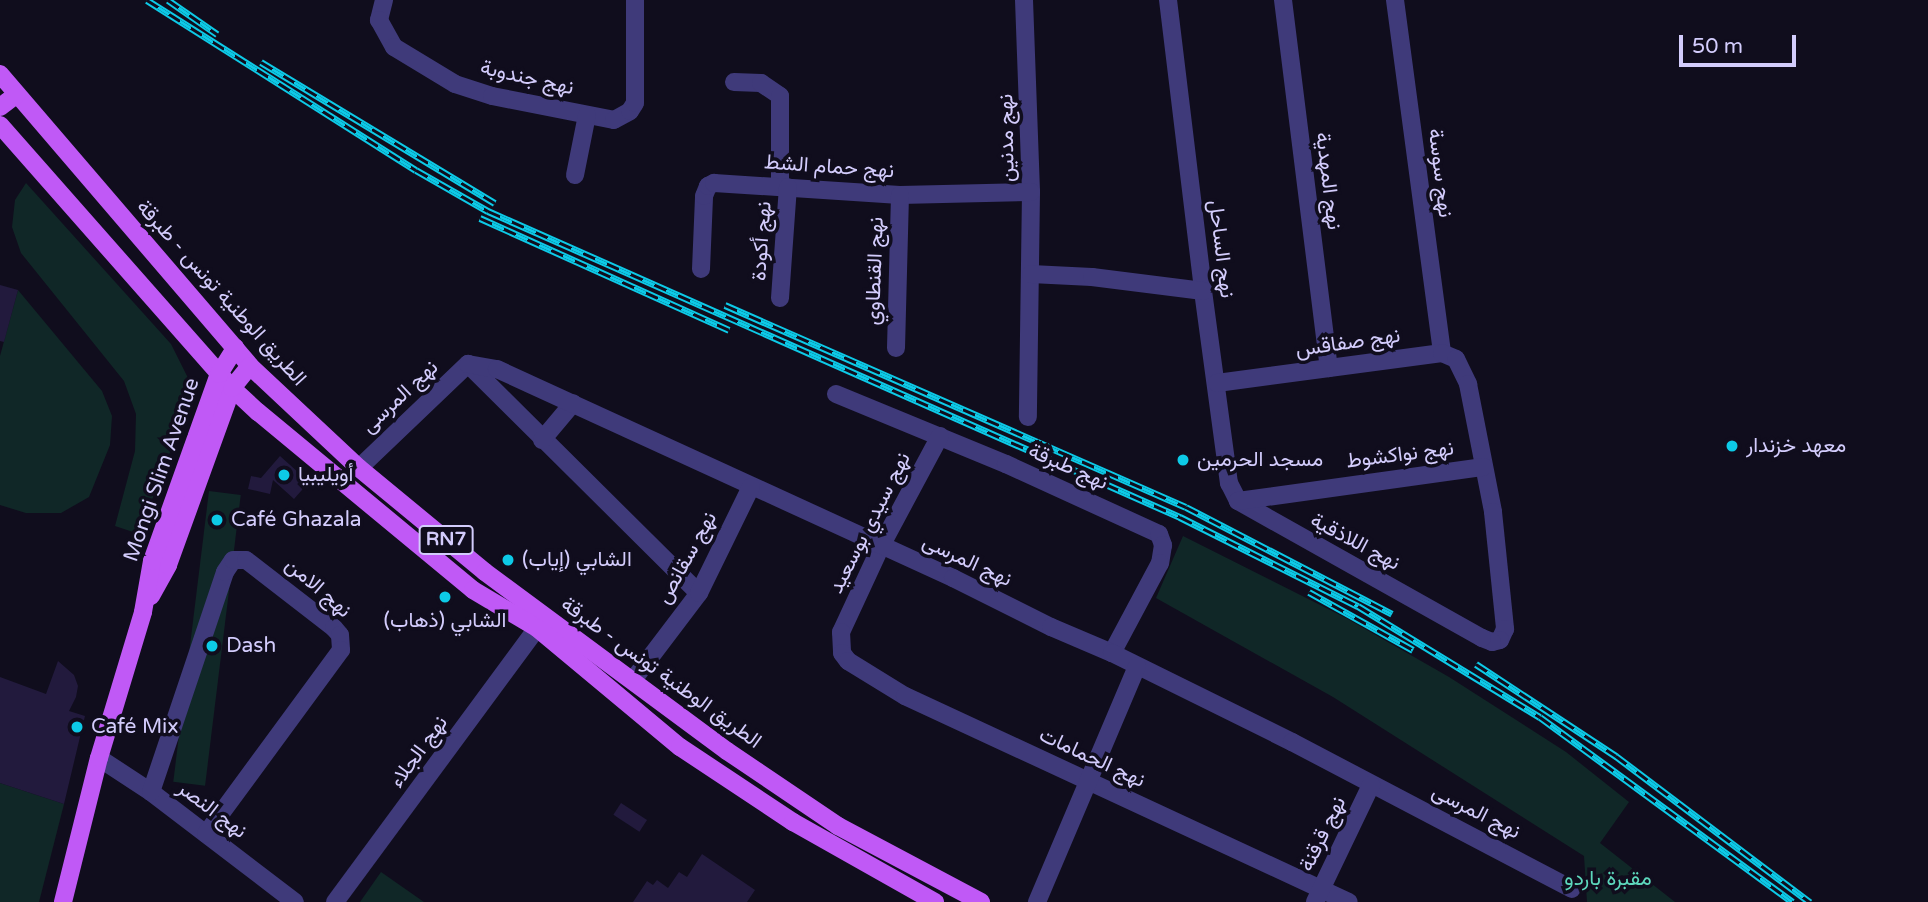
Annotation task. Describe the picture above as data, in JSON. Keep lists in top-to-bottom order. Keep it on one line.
{"streets":{"main road":["الطريق الوطنية تونس - طبرقة","Mongi Slim Avenue","RN7"],"street":["نهج جندوبة","نهج مدنين","نهج حمام الشط","نهج سوسة","نهج المهدية","نهج أكودة","نهج الساحل","نهج القنطاوي","نهج صفاقس","نهج المرسى","نهج نواكشوط","نهج طبرقة","نهج سيدي بوسعيد","نهج اللاذقية","نهج سقانص","نهج الامن","نهج الجلاء","نهج الحمامات","نهج النصر","نهج قرقنة"]},"crossings":[["نهج مدنين","نهج حمام الشط"],["نهج حمام الشط","نهج أكودة"],["نهج حمام الشط","نهج القنطاوي"],["نهج سوسة","نهج صفاقس"],["نهج المهدية","نهج صفاقس"],["نهج الساحل","نهج صفاقس"],["نهج الساحل","نهج نواكشوط"],["نهج الساحل","نهج اللاذقية"],["الطريق الوطنية تونس - طبرقة","نهج المرسى"],["الطريق الوطنية تونس - طبرقة","Mongi Slim Avenue"],["الطريق الوطنية تونس - طبرقة","نهج سقانص"],["الطريق الوطنية تونس - طبرقة","نهج الجلاء"],["نهج المرسى","نهج طبرقة"],["نهج المرسى","نهج سيدي بوسعيد"],["نهج المرسى","نهج سقانص"],["نهج المرسى","نهج قرقنة"],["نهج نواكشوط","نهج اللاذقية"],["نهج طبرقة","نهج سيدي بوسعيد"],["Mongi Slim Avenue","نهج النصر"],["نهج سيدي بوسعيد","نهج الحمامات"],["نهج الامن","نهج النصر"],["نهج الحمامات","نهج قرقنة"]],"parks":["مقبرة باردو"],"places":["معهد خزندار","مسجد الحرمين","أويليبيا","Café Ghazala","الشابي (إياب)","الشابي (ذهاب)","Dash","Café Mix"],"scale_bar":"50 m"}
